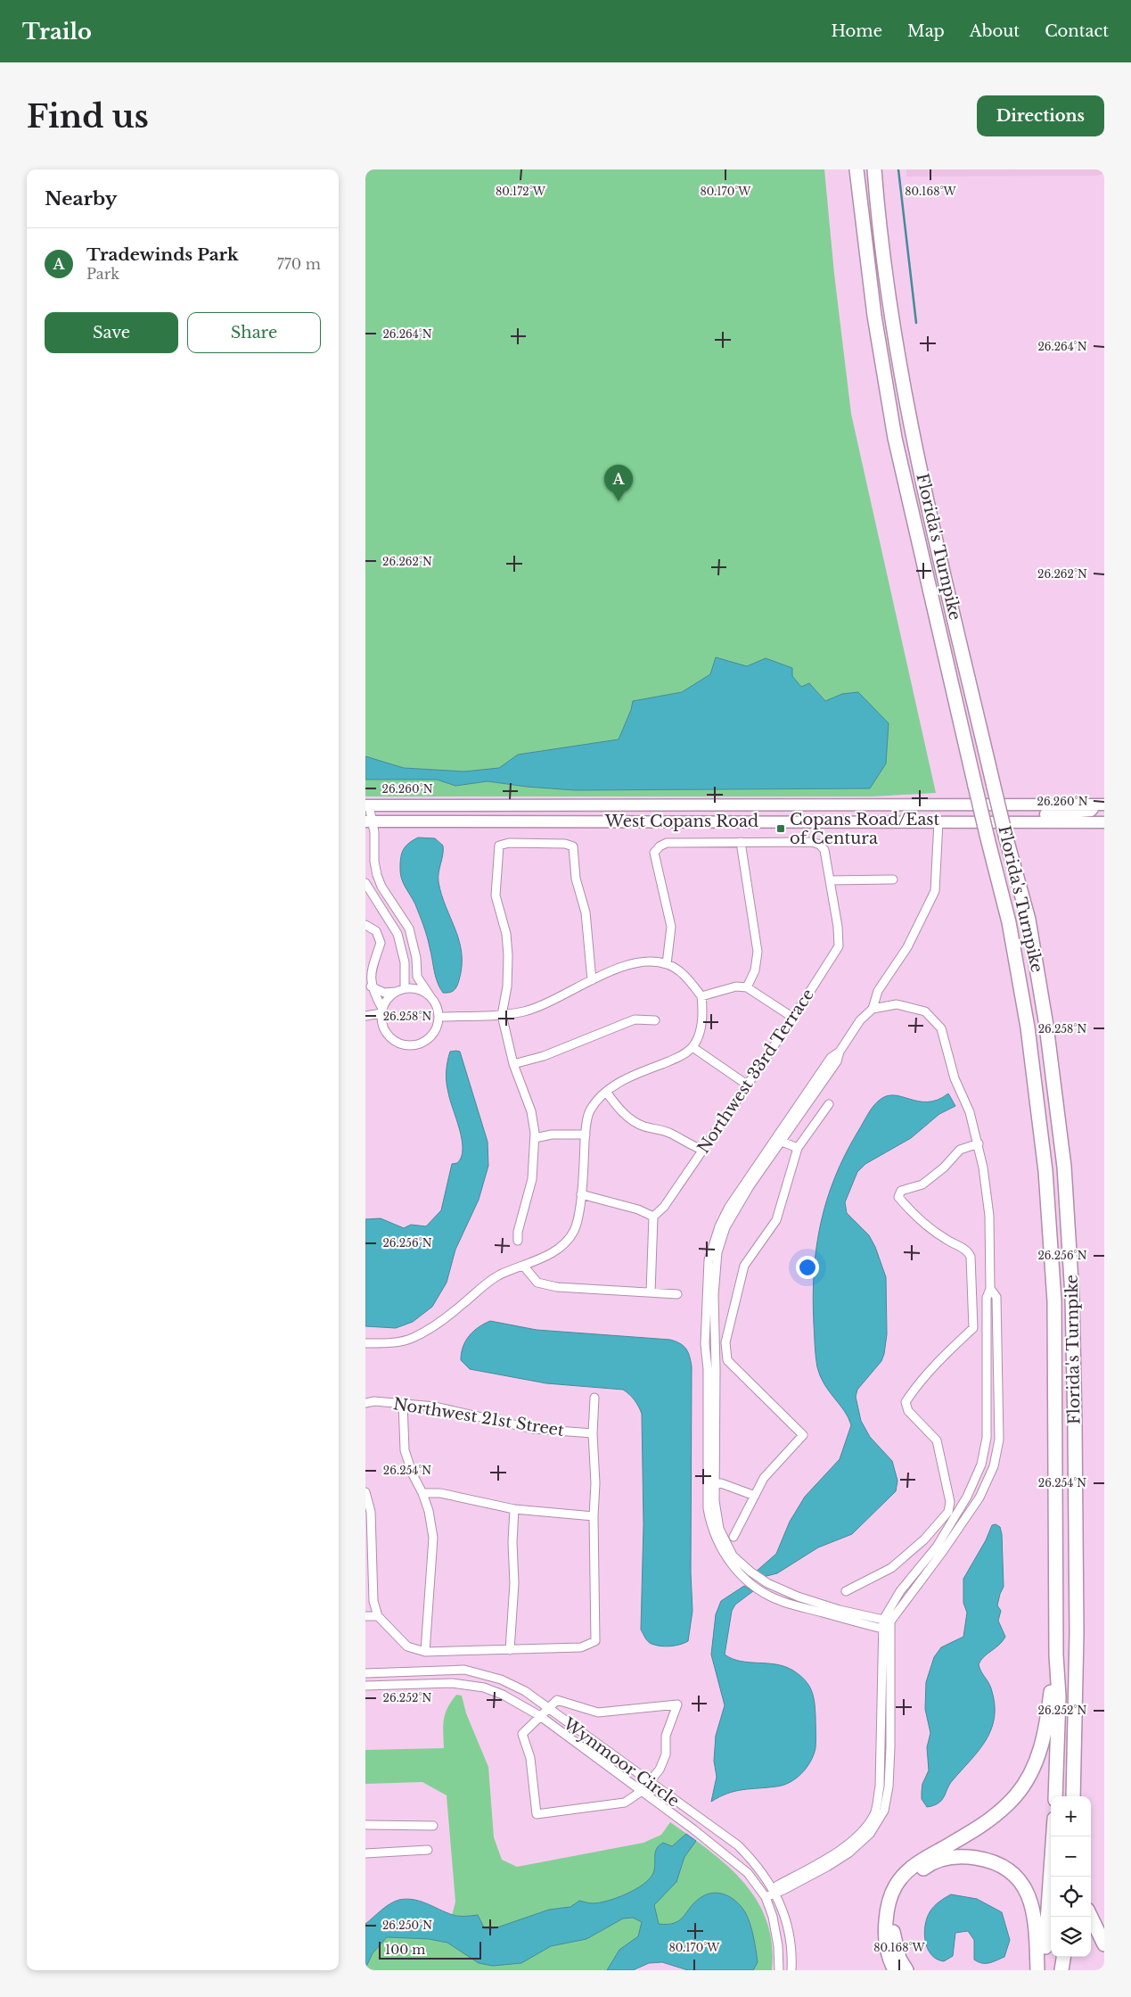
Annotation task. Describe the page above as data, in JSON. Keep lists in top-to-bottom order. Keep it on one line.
{"streets":{"highway":["Florida's Turnpike"],"main road":["West Copans Road"],"street":["Northwest 33rd Terrace","Northwest 21st Street","Wynmoor Circle"]},"places":{"transit":["Copans Road/East of Centura"]},"scale_bar":"100 m","page":{"header":"Trailo","nav":["Home","Map","About","Contact"],"buttons":["Directions",["Save","Share"]],"title":"Find us","heading":"Nearby","list":[{"mark":"A","name":"Tradewinds Park","note":"Park","value":"770 m"}],"pins":"A","map_buttons":["+","−"],"scale":"100 m"},"coordinates":["80.172°W","80.170°W","80.168°W","26.264°N","26.262°N","26.260°N","26.258°N","26.256°N","26.254°N","26.252°N","26.250°N"]}
